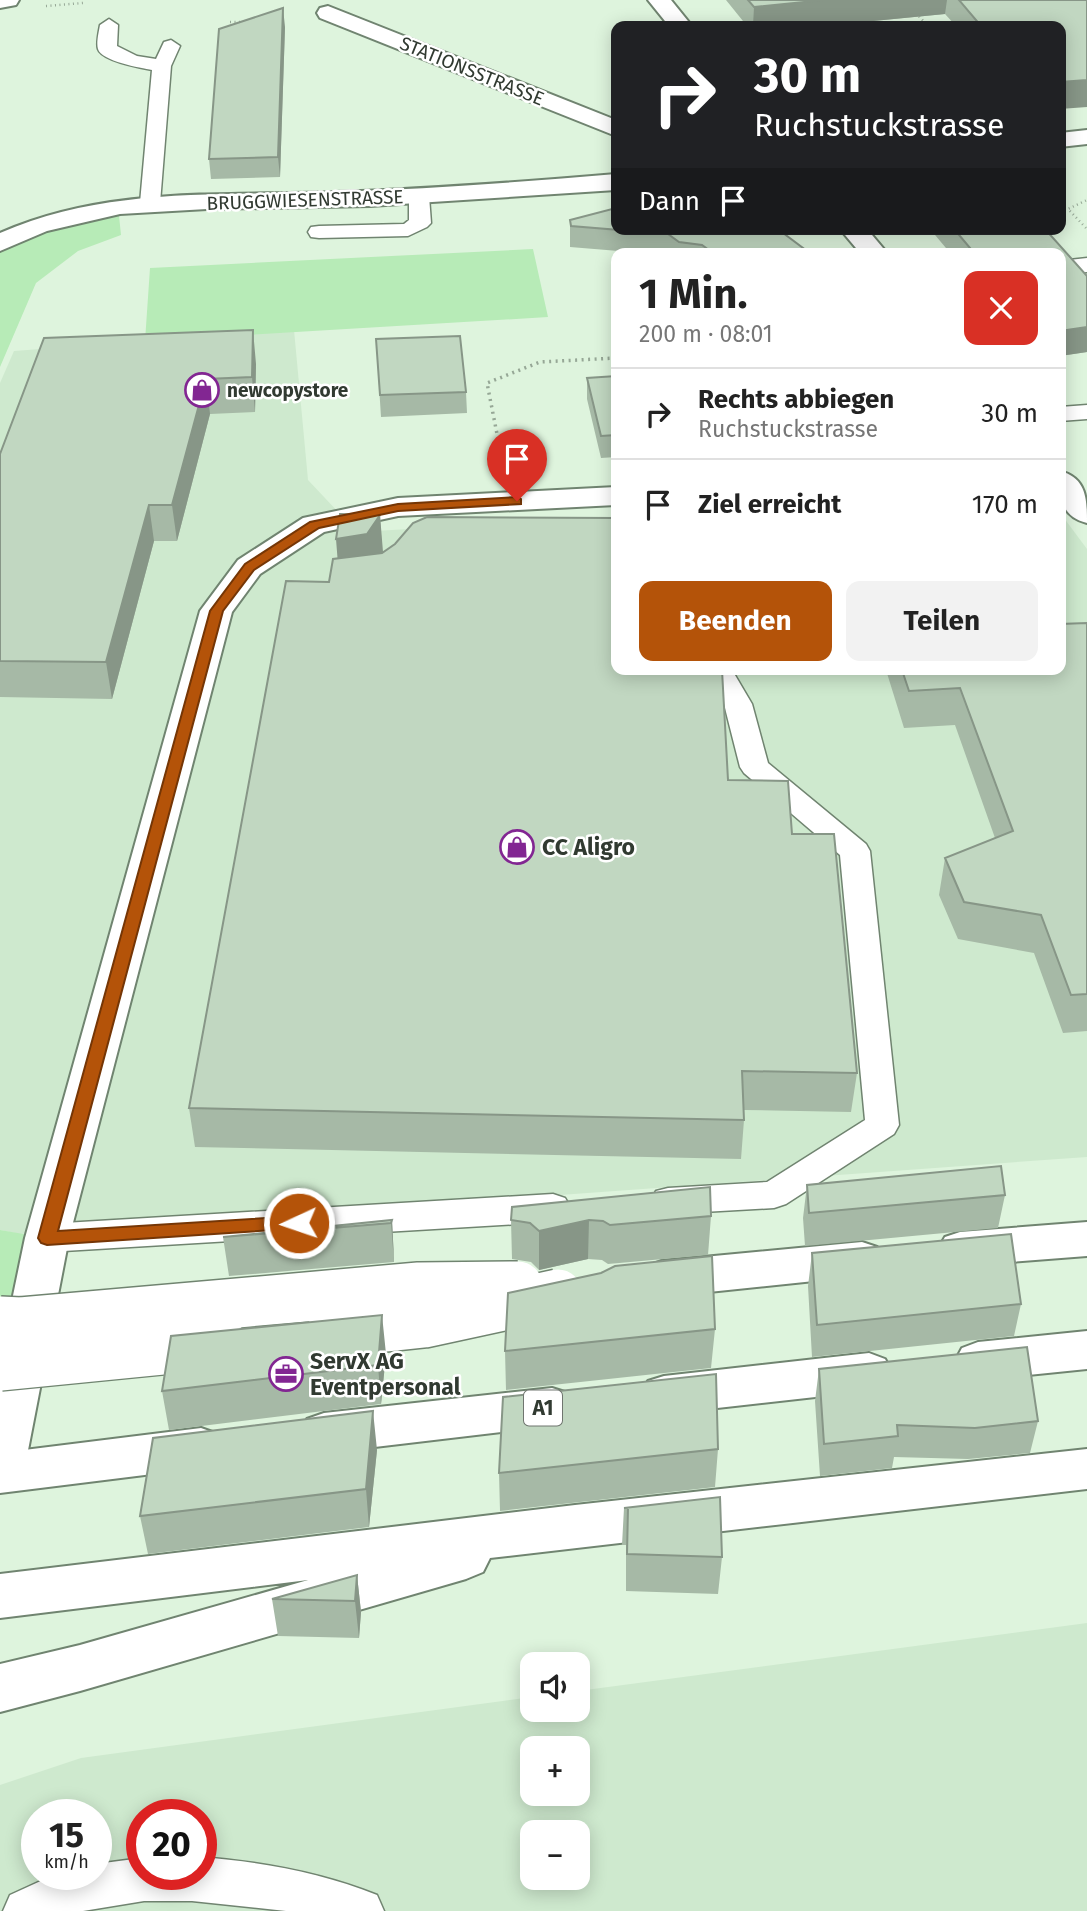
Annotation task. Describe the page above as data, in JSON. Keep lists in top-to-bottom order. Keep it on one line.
{"streets":{"main road":["STATIONSSTRASSE","BRUGGWIESENSTRASSE","A1"]},"places":{"shop":["newcopystore","CC Aligro"],"office":["ServX AG Eventpersonal"]},"page":{"turn":["30 m","Ruchstuckstrasse"],"then":"Dann","heading":["1 Min.","200 m · 08:01"],"list":[{"name":"Rechts abbiegen","note":"Ruchstuckstrasse","value":"30 m"},{"name":"Ziel erreicht","value":"170 m"}],"buttons":["Beenden","Teilen"],"map_buttons":["+","−"],"speed":"15 km/h","limit":"20"}}
